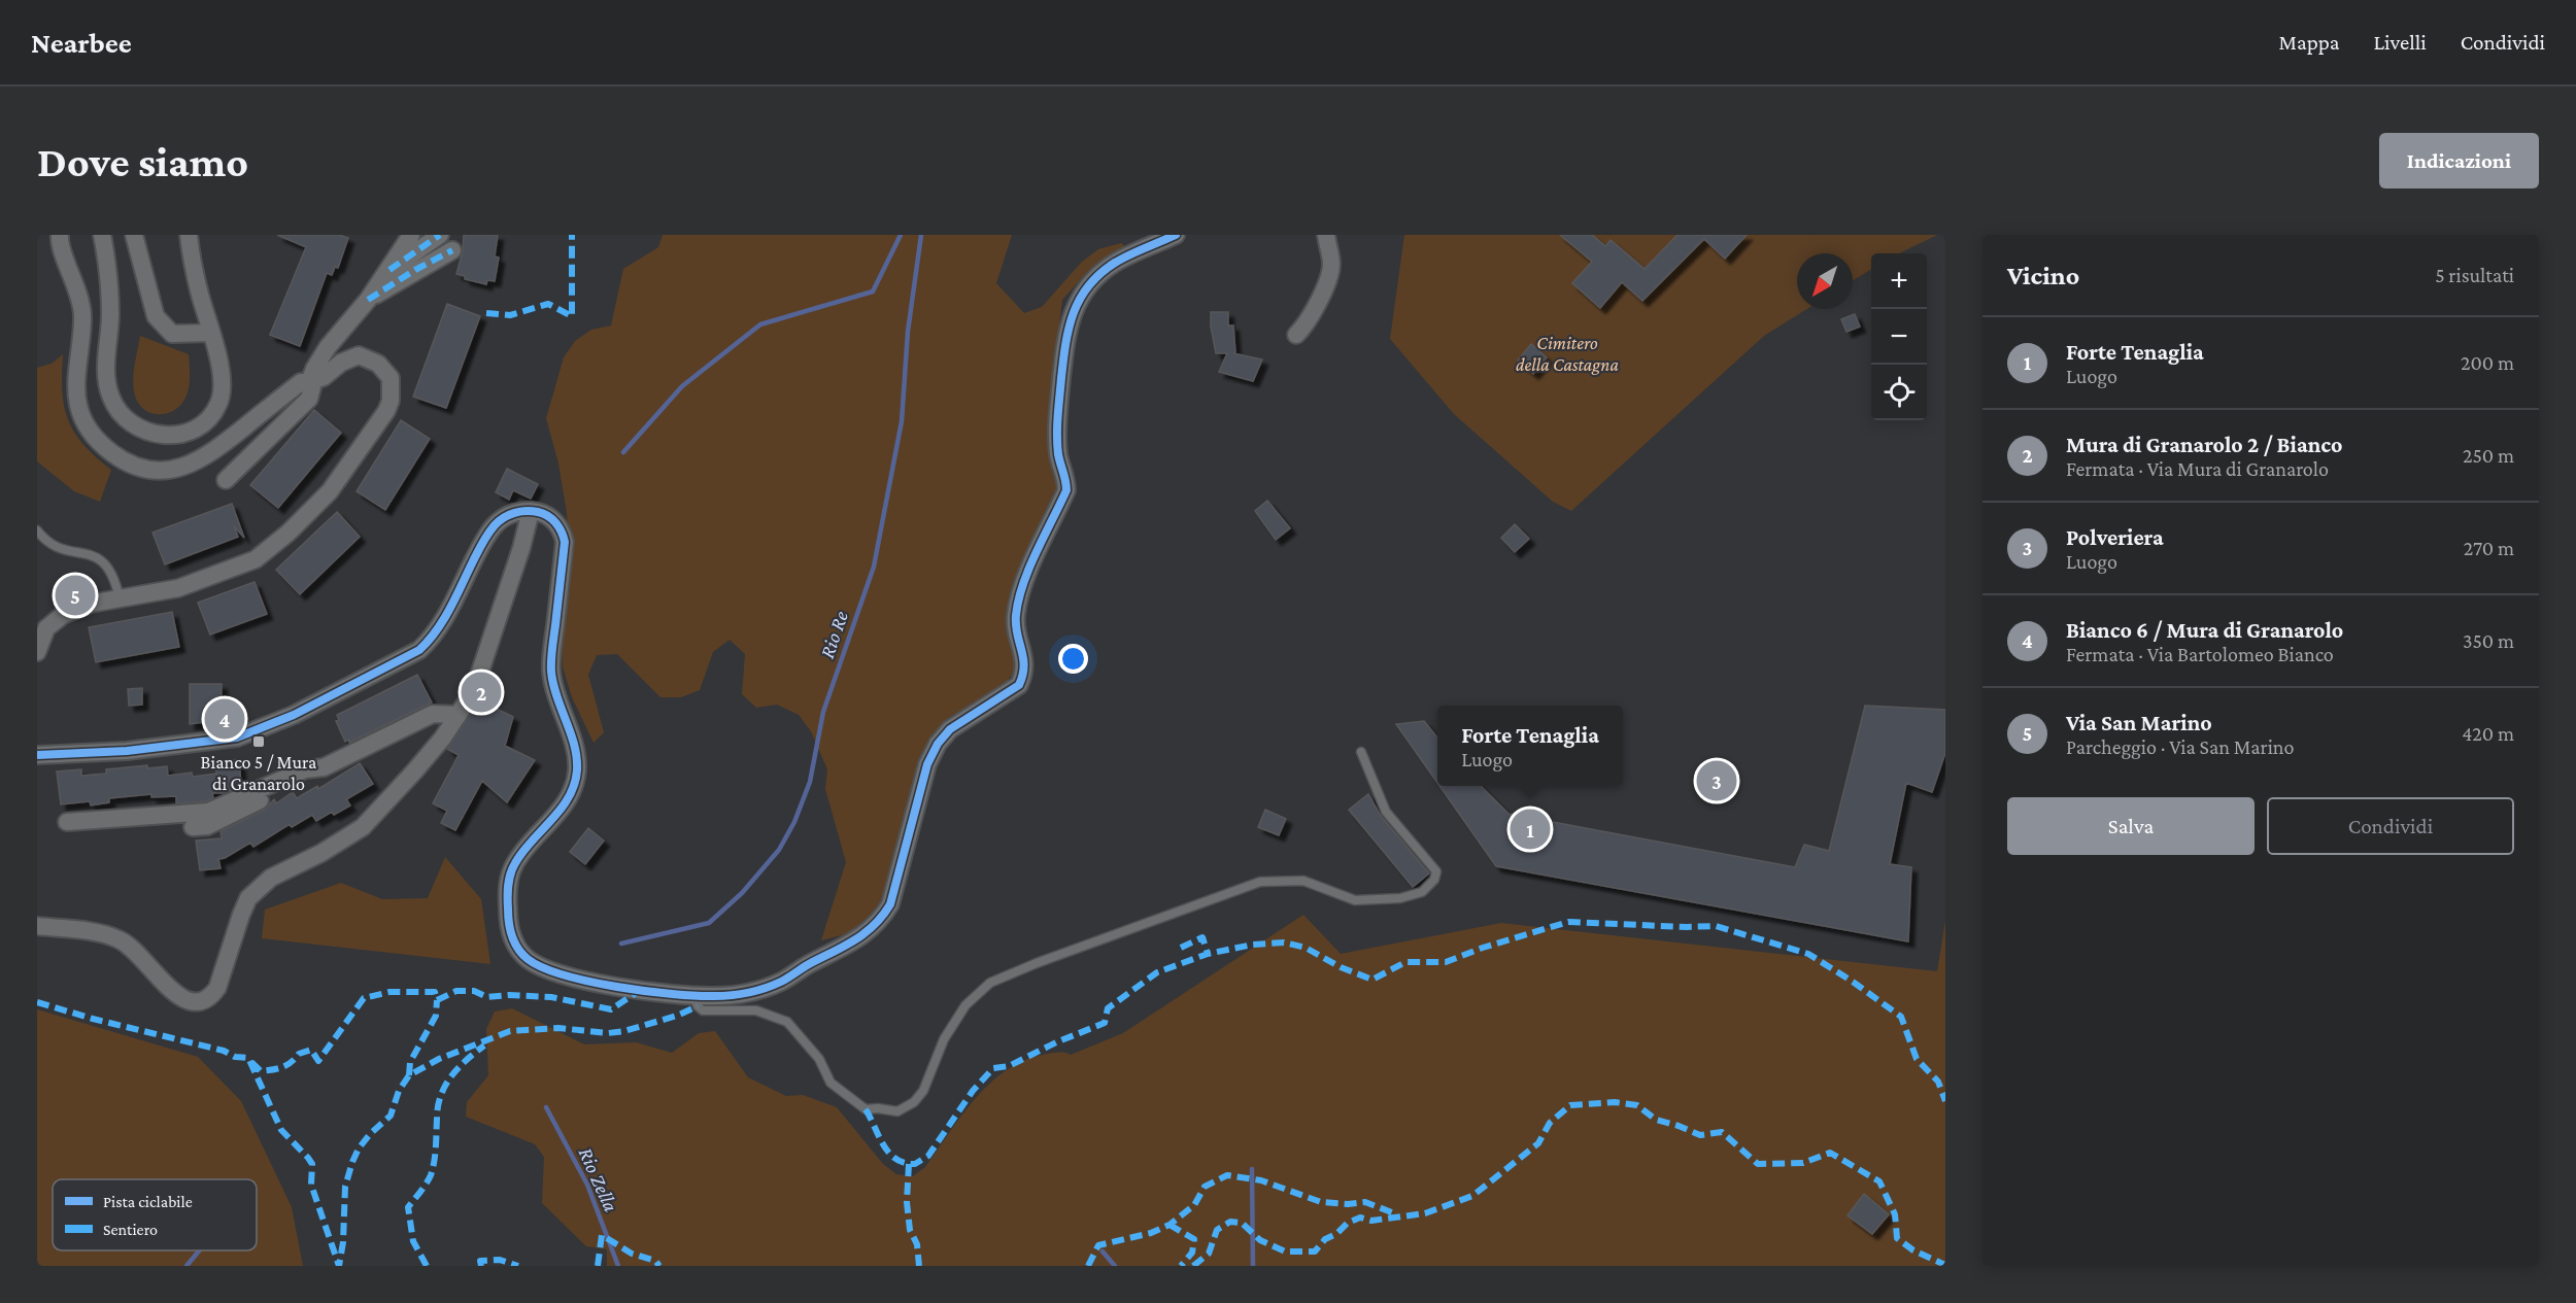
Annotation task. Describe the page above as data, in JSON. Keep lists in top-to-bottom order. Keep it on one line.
{"water":["Rio Re","Rio Zella"],"parks":["Cimitero della Castagna"],"places":{"transit":["Bianco 5 / Mura di Granarolo"]},"legend":["Pista ciclabile","Sentiero"],"north":"bottom left","page":{"header":"Nearbee","nav":["Mappa","Livelli","Condividi"],"buttons":["Indicazioni",["Salva","Condividi"]],"title":"Dove siamo","heading":["Vicino","5 risultati"],"map_buttons":["+","−"],"list":[{"mark":"1","name":"Forte Tenaglia","note":"Luogo","value":"200 m"},{"mark":"2","name":"Mura di Granarolo 2 / Bianco","note":"Fermata · Via Mura di Granarolo","value":"250 m"},{"mark":"3","name":"Polveriera","note":"Luogo","value":"270 m"},{"mark":"4","name":"Bianco 6 / Mura di Granarolo","note":"Fermata · Via Bartolomeo Bianco","value":"350 m"},{"mark":"5","name":"Via San Marino","note":"Parcheggio · Via San Marino","value":"420 m"}],"pins":["5","2","4","3","1"],"popup":["Forte Tenaglia","Luogo"]}}
